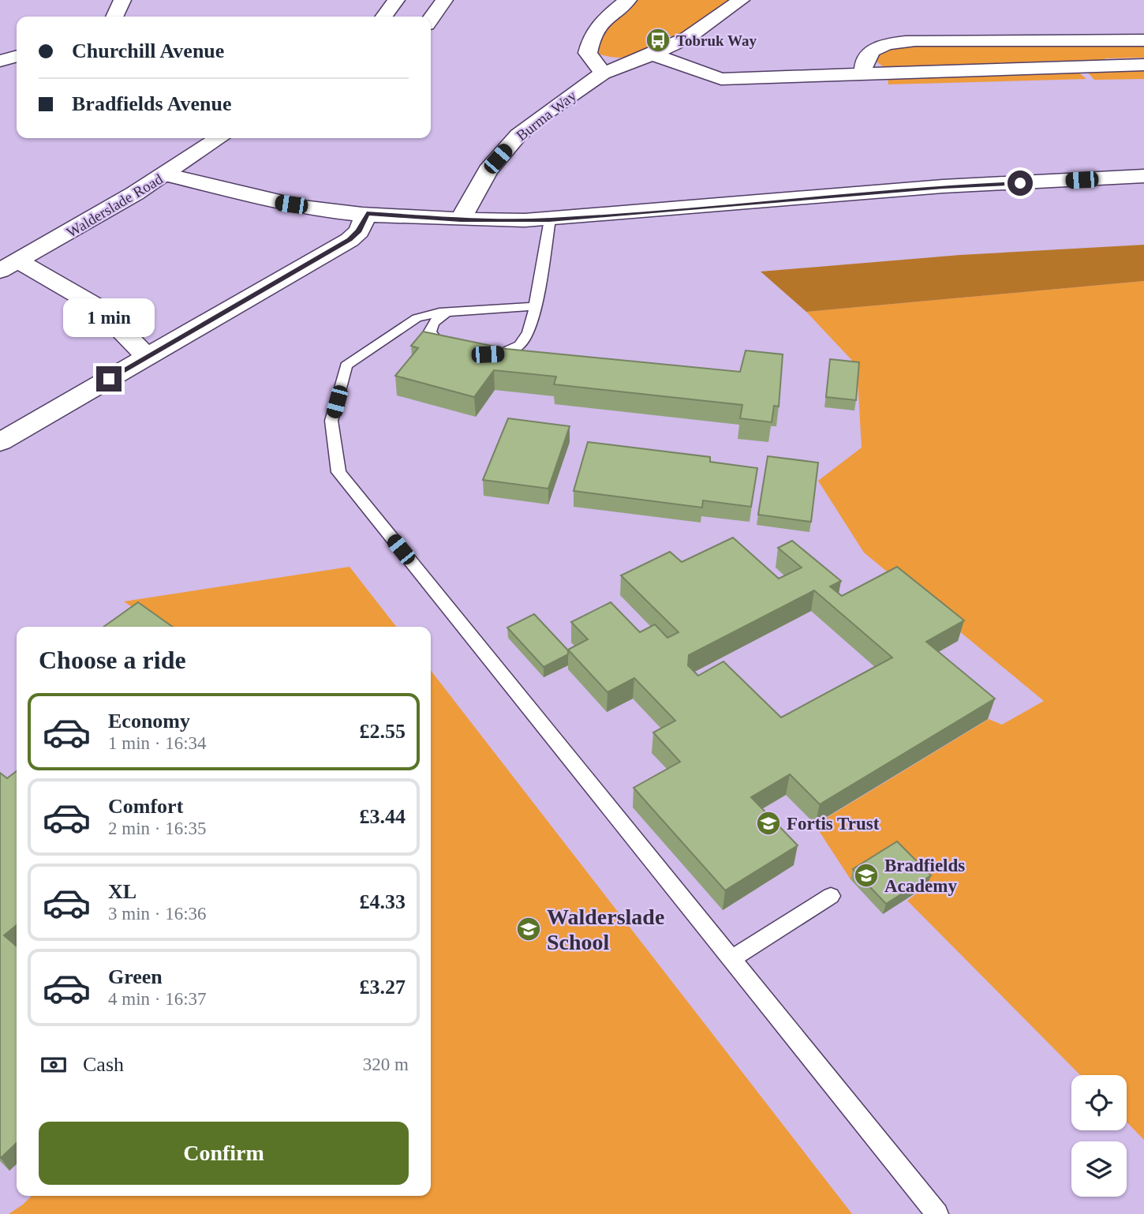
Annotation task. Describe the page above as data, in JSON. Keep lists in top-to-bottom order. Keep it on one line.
{"streets":{"street":["Burma Way","Walderslade Road"]},"places":{"bus stop":["Tobruk Way"],"school or university":["Fortis Trust","Bradfields Academy","Walderslade School"]},"page":{"banner":["Churchill Avenue","Bradfields Avenue"],"bubble":"1 min","heading":"Choose a ride","list":[{"name":"Economy","note":"1 min · 16:34","value":"£2.55"},{"name":"Comfort","note":"2 min · 16:35","value":"£3.44"},{"name":"XL","note":"3 min · 16:36","value":"£4.33"},{"name":"Green","note":"4 min · 16:37","value":"£3.27"}],"pay":["Cash","320 m"],"buttons":"Confirm"}}
